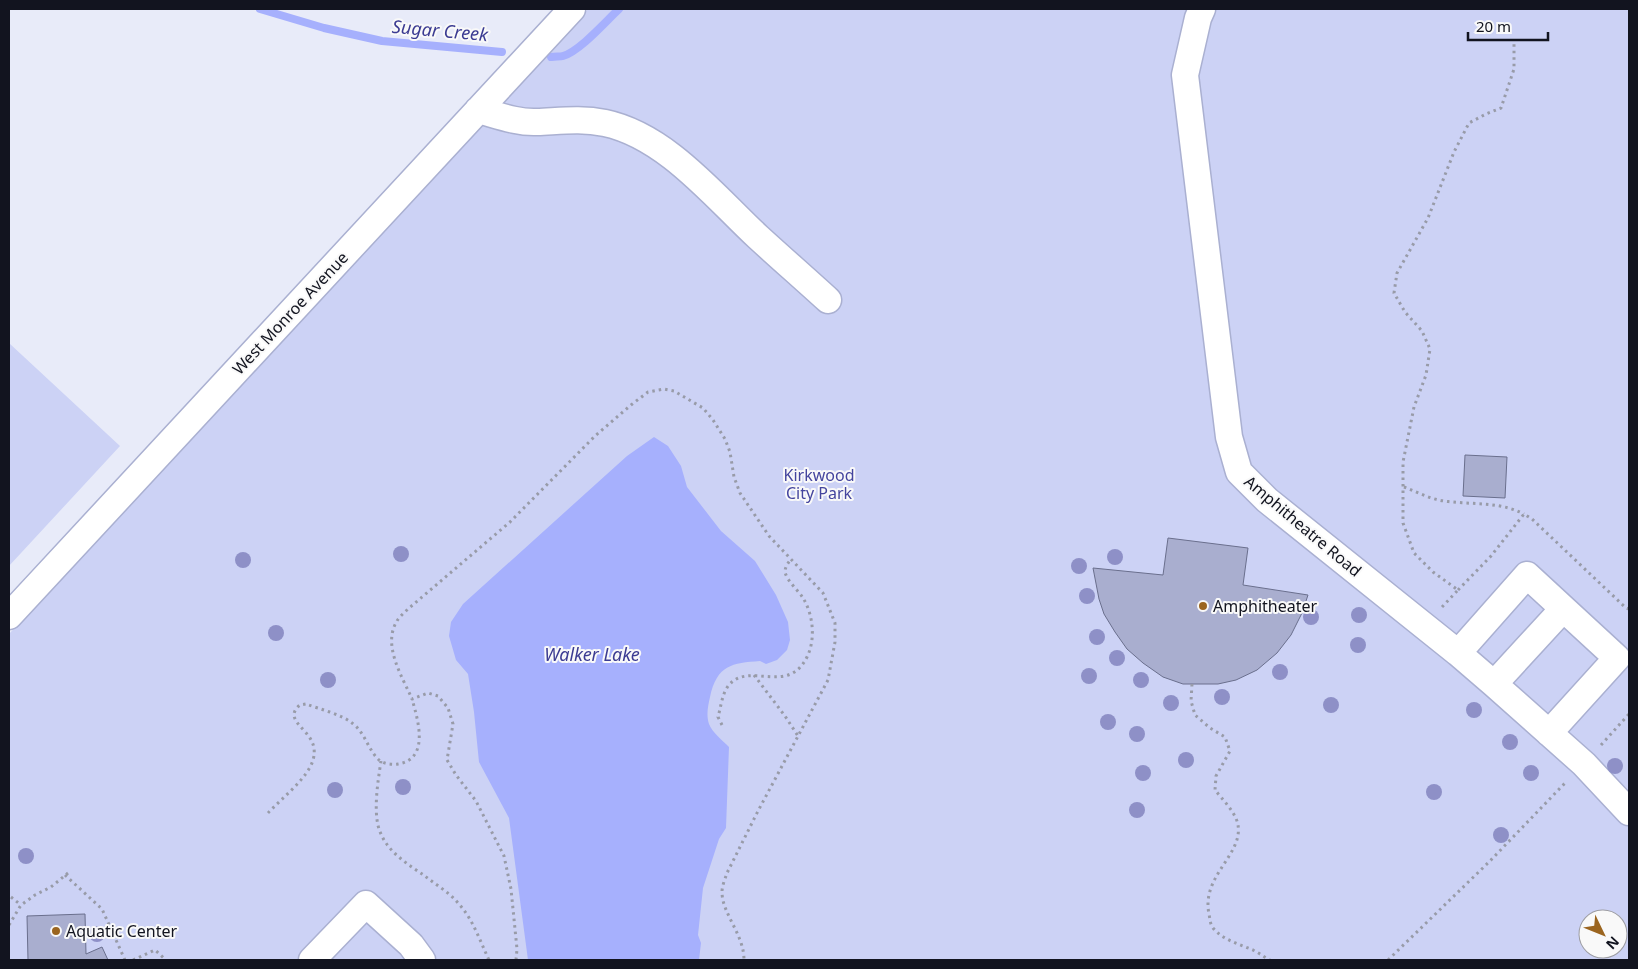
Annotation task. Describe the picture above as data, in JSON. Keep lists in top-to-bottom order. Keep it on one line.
{"streets":{"street":["West Monroe Avenue","Amphitheatre Road"]},"water":["Sugar Creek","Walker Lake"],"parks":["Kirkwood City Park"],"places":["Amphitheater","Aquatic Center"],"scale_bar":"20 m","north":"bottom right"}
